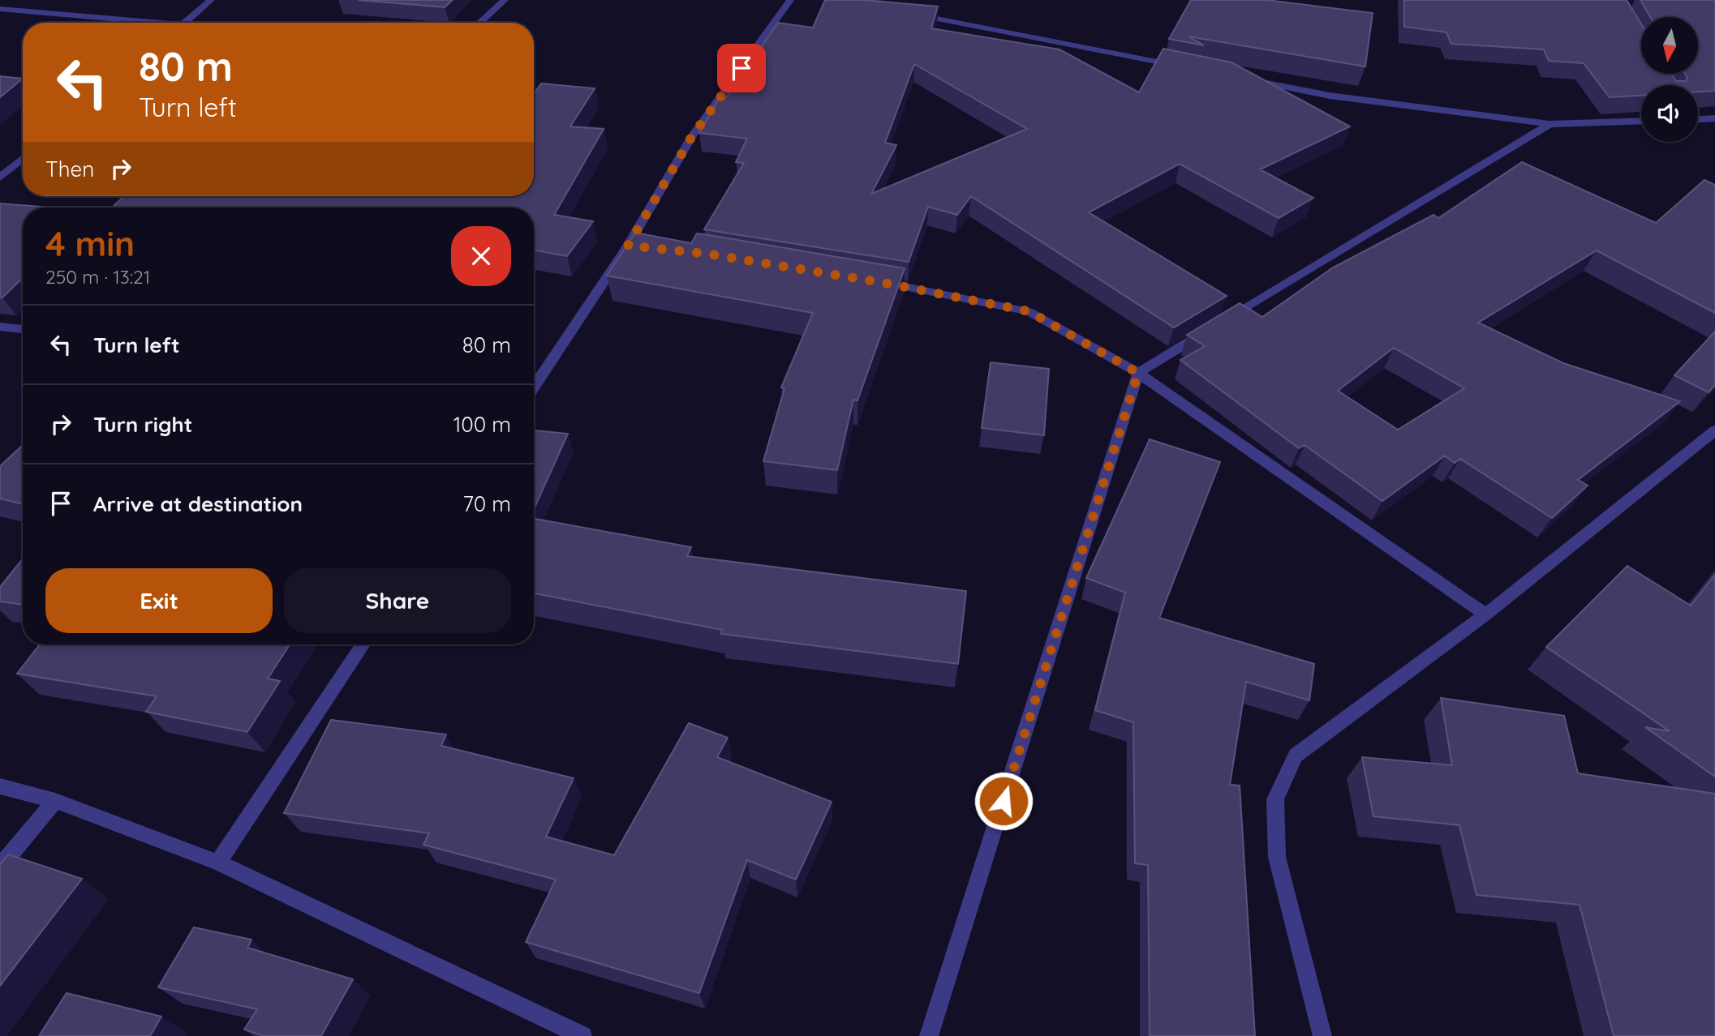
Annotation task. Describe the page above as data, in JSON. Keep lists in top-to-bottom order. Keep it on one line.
{"north":"bottom","page":{"turn":["80 m","Turn left"],"then":"Then","heading":["4 min","250 m · 13:21"],"list":[{"name":"Turn left","value":"80 m"},{"name":"Turn right","value":"100 m"},{"name":"Arrive at destination","value":"70 m"}],"buttons":["Exit","Share"]}}
